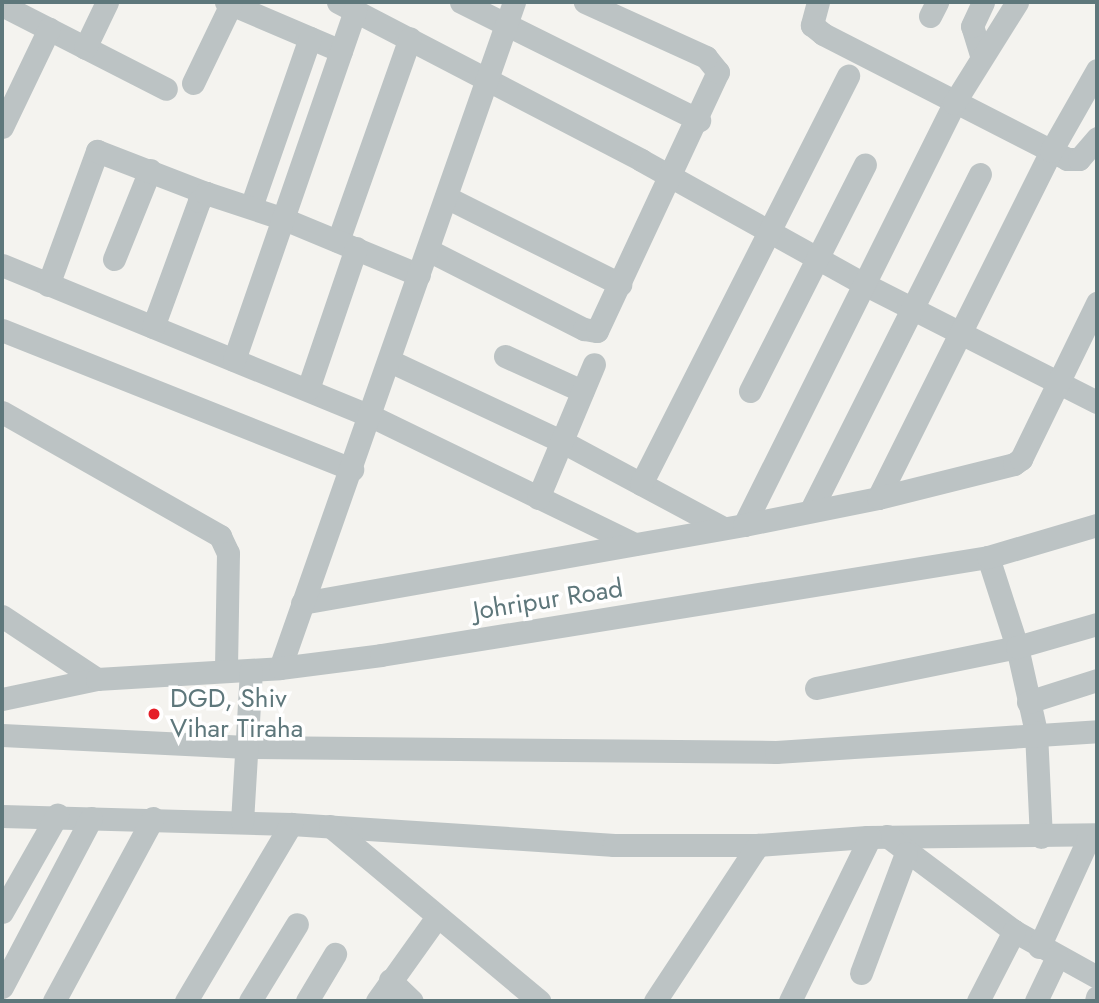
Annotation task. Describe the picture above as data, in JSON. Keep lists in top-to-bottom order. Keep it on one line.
{"streets":{"street":["Johripur Road"]},"places":["DGD, Shiv Vihar Tiraha"]}
